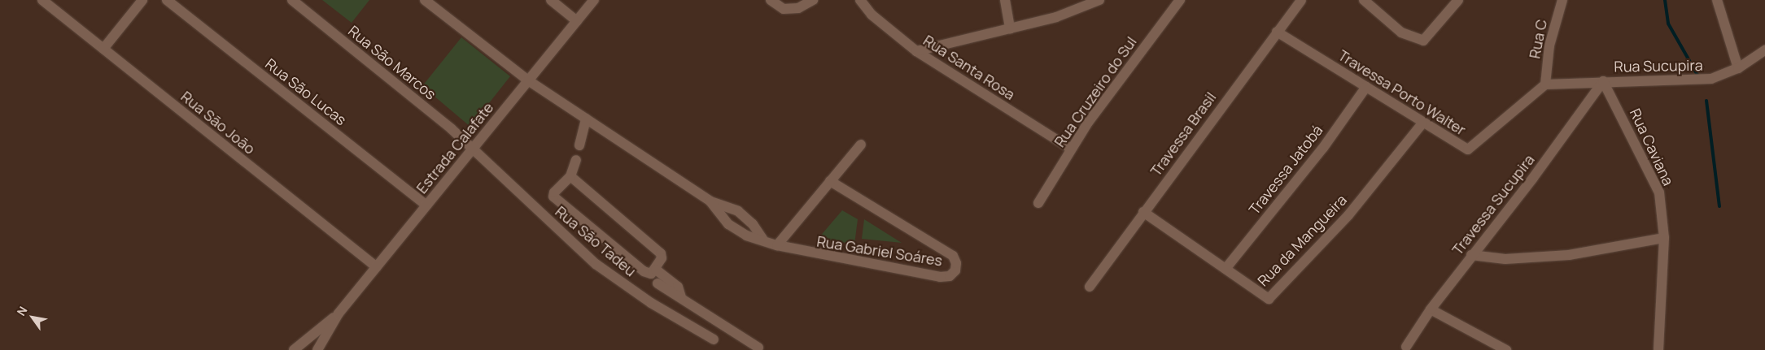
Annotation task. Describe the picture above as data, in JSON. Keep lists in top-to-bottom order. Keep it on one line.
{"streets":{"street":["Rua C","Rua São Marcos","Rua Sucupira","Rua Santa Rosa","Rua São Lucas","Rua Cruzeiro do Sul","Travessa Porto Walter","Rua São João","Travessa Brasil","Rua Caviana","Estrada Calafate","Travessa Jatobá","Travessa Sucupira","Rua da Mangueira","Rua São Tadeu","Rua Gabriel Soáres"]},"crossings":[["Rua C","Rua Sucupira"],["Rua C","Travessa Porto Walter"],["Rua São Marcos","Estrada Calafate"],["Rua São Marcos","Rua São Tadeu"],["Rua Sucupira","Travessa Porto Walter"],["Rua Sucupira","Rua Caviana"],["Rua Sucupira","Travessa Sucupira"],["Rua Santa Rosa","Rua Cruzeiro do Sul"],["Rua São Lucas","Estrada Calafate"],["Travessa Porto Walter","Travessa Brasil"],["Travessa Porto Walter","Travessa Jatobá"],["Travessa Porto Walter","Rua da Mangueira"],["Rua São João","Estrada Calafate"],["Travessa Brasil","Rua da Mangueira"],["Rua Caviana","Travessa Sucupira"],["Estrada Calafate","Rua São Tadeu"],["Estrada Calafate","Rua Gabriel Soáres"],["Travessa Jatobá","Rua da Mangueira"]],"north":"top left"}
